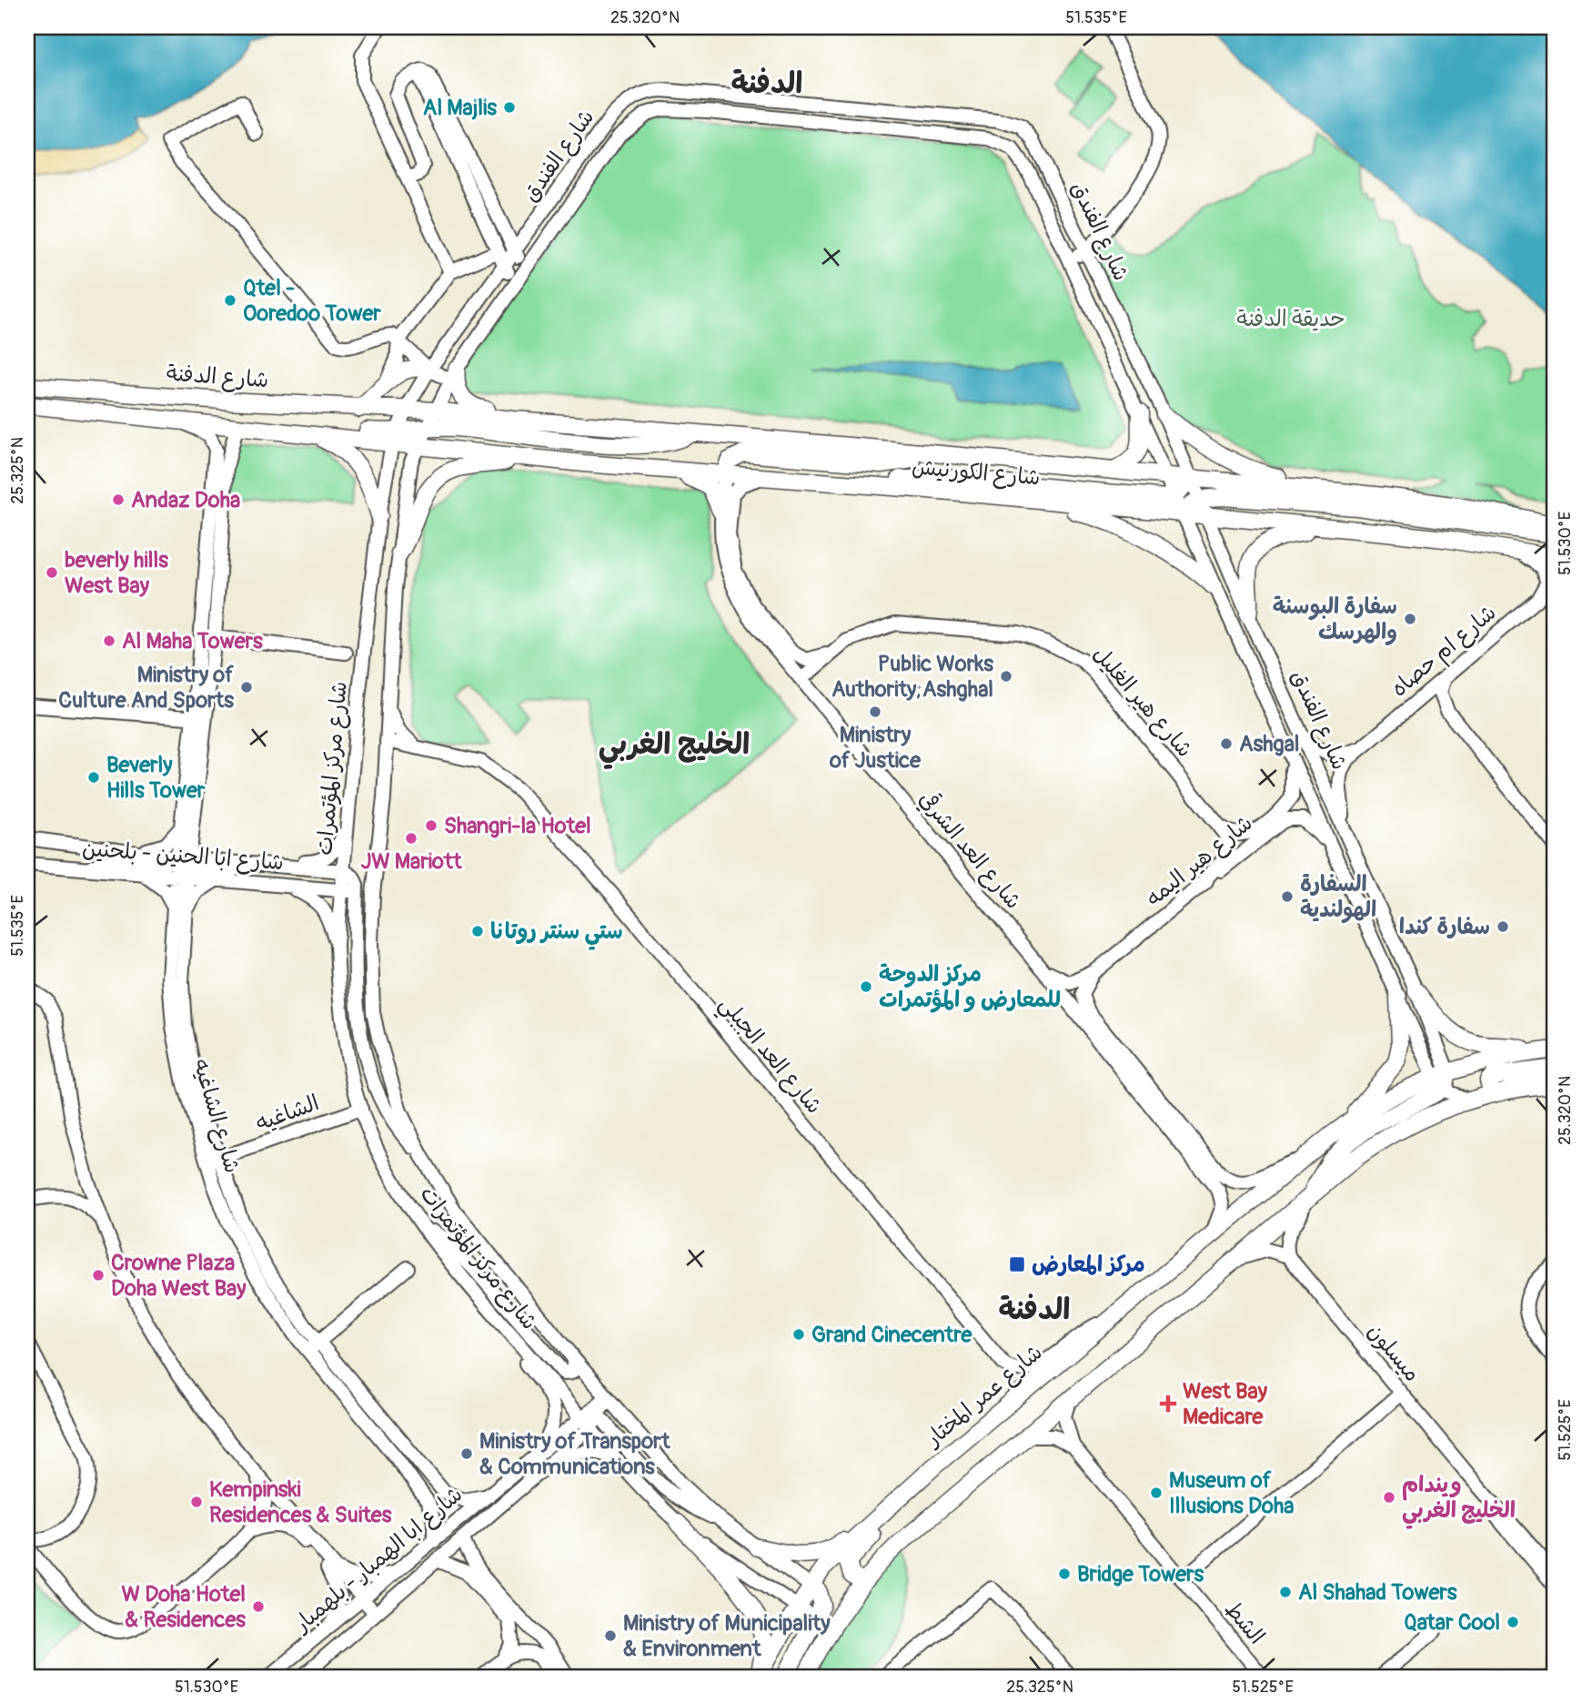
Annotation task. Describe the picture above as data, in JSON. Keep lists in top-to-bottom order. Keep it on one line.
{"streets":{"main road":["شارع الدفنة","شارع الكورنيش","شارع عمر المختار"],"street":["شارع الفندق","شارع ام حصاه","شارع هير الغليل","شارع مركز المؤتمرات","شارع العد الشرقي","شارع ابا الحنين - بلحنين","شارع هير اليمه","شارع العد الجبلي","الشاغيه","شارع الشاغيه","ميسلون","شارع ابا الهمبار - بلهمبار","الشط"]},"crossings":[["شارع الفندق","شارع الدفنة"],["شارع الفندق","شارع الكورنيش"],["شارع الفندق","شارع ام حصاه"],["شارع الفندق","شارع مركز المؤتمرات"],["شارع الفندق","شارع هير اليمه"],["شارع الفندق","شارع عمر المختار"],["شارع الدفنة","شارع الكورنيش"],["شارع الدفنة","شارع مركز المؤتمرات"],["شارع الدفنة","شارع الشاغيه"],["شارع الكورنيش","شارع مركز المؤتمرات"],["شارع الكورنيش","شارع العد الشرقي"],["شارع هير الغليل","شارع العد الشرقي"],["شارع مركز المؤتمرات","شارع ابا الحنين - بلحنين"],["شارع مركز المؤتمرات","شارع العد الجبلي"],["شارع مركز المؤتمرات","الشاغيه"],["شارع مركز المؤتمرات","شارع عمر المختار"],["شارع مركز المؤتمرات","شارع ابا الهمبار - بلهمبار"],["شارع العد الشرقي","شارع هير اليمه"],["شارع العد الشرقي","شارع عمر المختار"],["شارع ابا الحنين - بلحنين","شارع الشاغيه"],["شارع هير اليمه","شارع عمر المختار"],["شارع العد الجبلي","شارع عمر المختار"],["الشاغيه","شارع الشاغيه"],["شارع الشاغيه","شارع ابا الهمبار - بلهمبار"]],"districts":["الدفنة","الخليج الغربي","الدفنة"],"parks":["حديقة الدفنة"],"places":{"other":["Al Majlis","Qtel - Ooredoo Tower","Andaz Doha","beverly hills West Bay","سفارة البوسنة والهرسك","Al Maha Towers","Public Works Authority;Ashghal","Ministry of Culture And Sports","Ministry of Justice","Ashgal","Beverly Hills Tower","Shangri-la Hotel","JW Mariott","السفارة الهولندية","سفارة كندا","ستي سنتر روتانا","مركز الدوحة للمعارض و المؤتمرات","Crowne Plaza Doha West Bay","Grand Cinecentre","Ministry of Transport & Communications","Museum of Illusions Doha","ويندام الخليج الغربي","Kempinski Residences & Suites","Bridge Towers","Al Shahad Towers","W Doha Hotel & Residences","Qatar Cool","Ministry of Municipality & Environment"],"transit":["مركز المعارض"],"health":["West Bay Medicare"]},"coordinates":["25.320°N","51.535°E","25.325°N","51.530°E","51.525°E"]}
